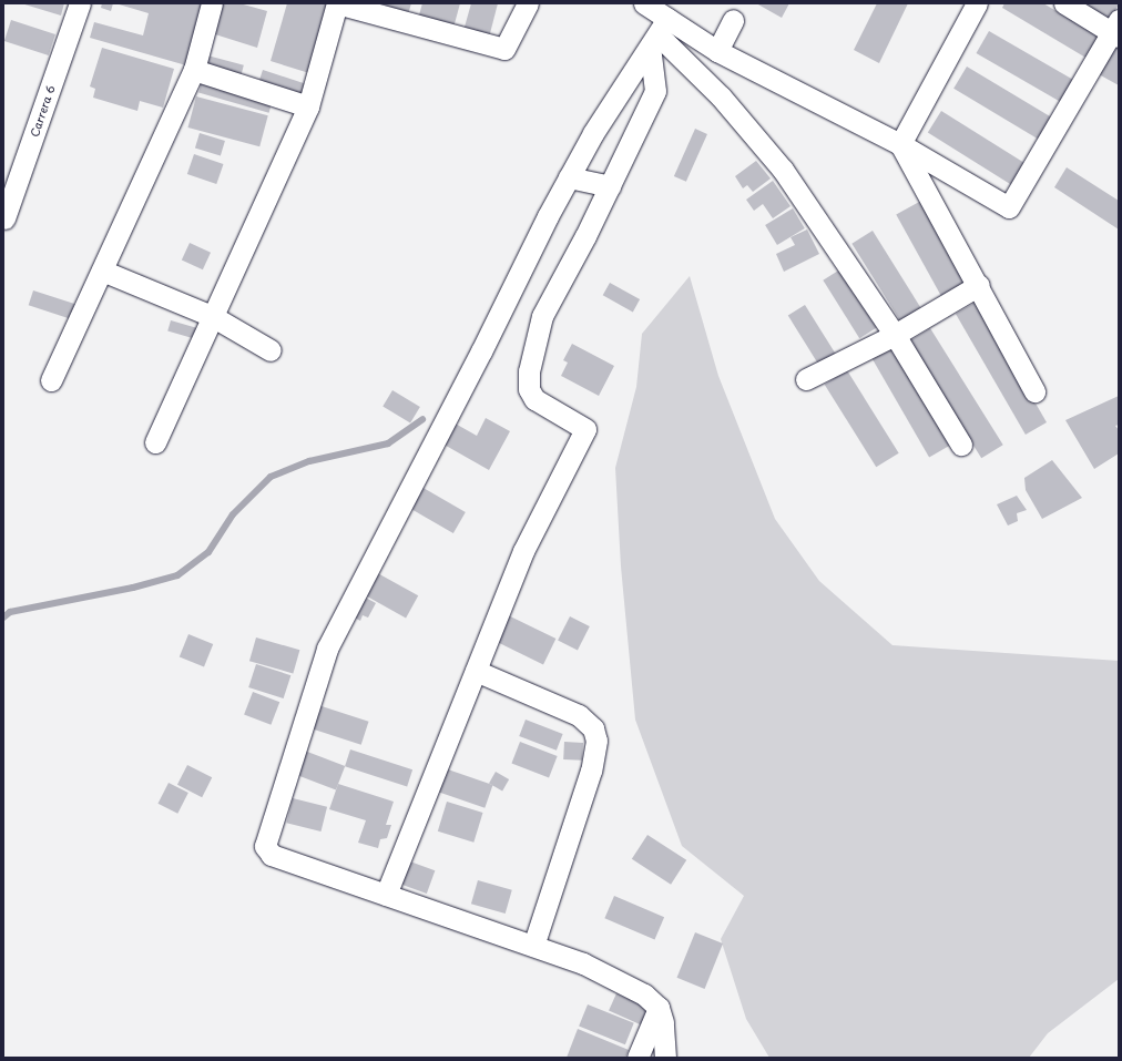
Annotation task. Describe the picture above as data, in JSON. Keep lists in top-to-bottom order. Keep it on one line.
{"streets":{"street":["Carrera 6"]}}
